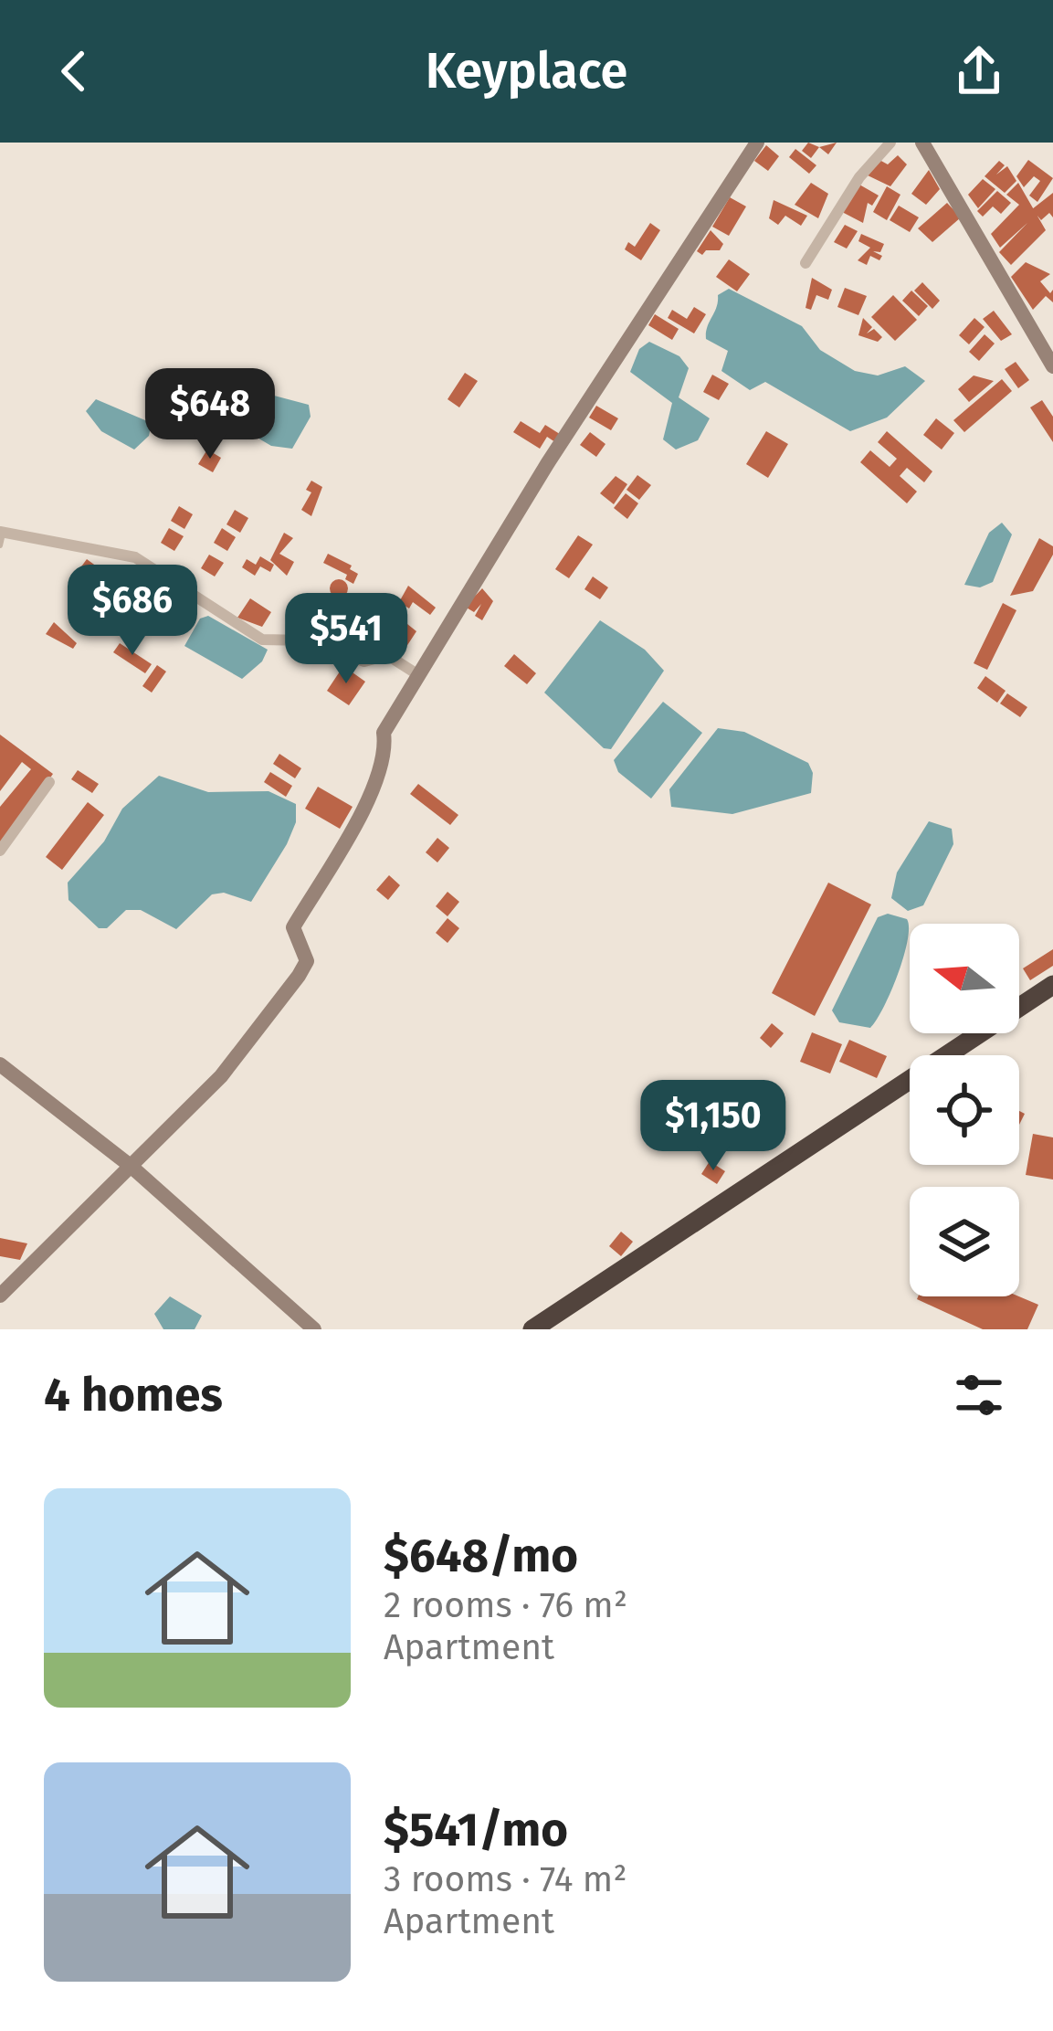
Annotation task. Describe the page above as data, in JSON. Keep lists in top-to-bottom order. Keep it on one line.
{"north":"left","page":{"header":"Keyplace","price":["$648","$686","$541","$1,150"],"heading":"4 homes","list":[{"name":"$648/mo","note":"2 rooms · 76 m² · Apartment"},{"name":"$541/mo","note":"3 rooms · 74 m² · Apartment"}]}}
